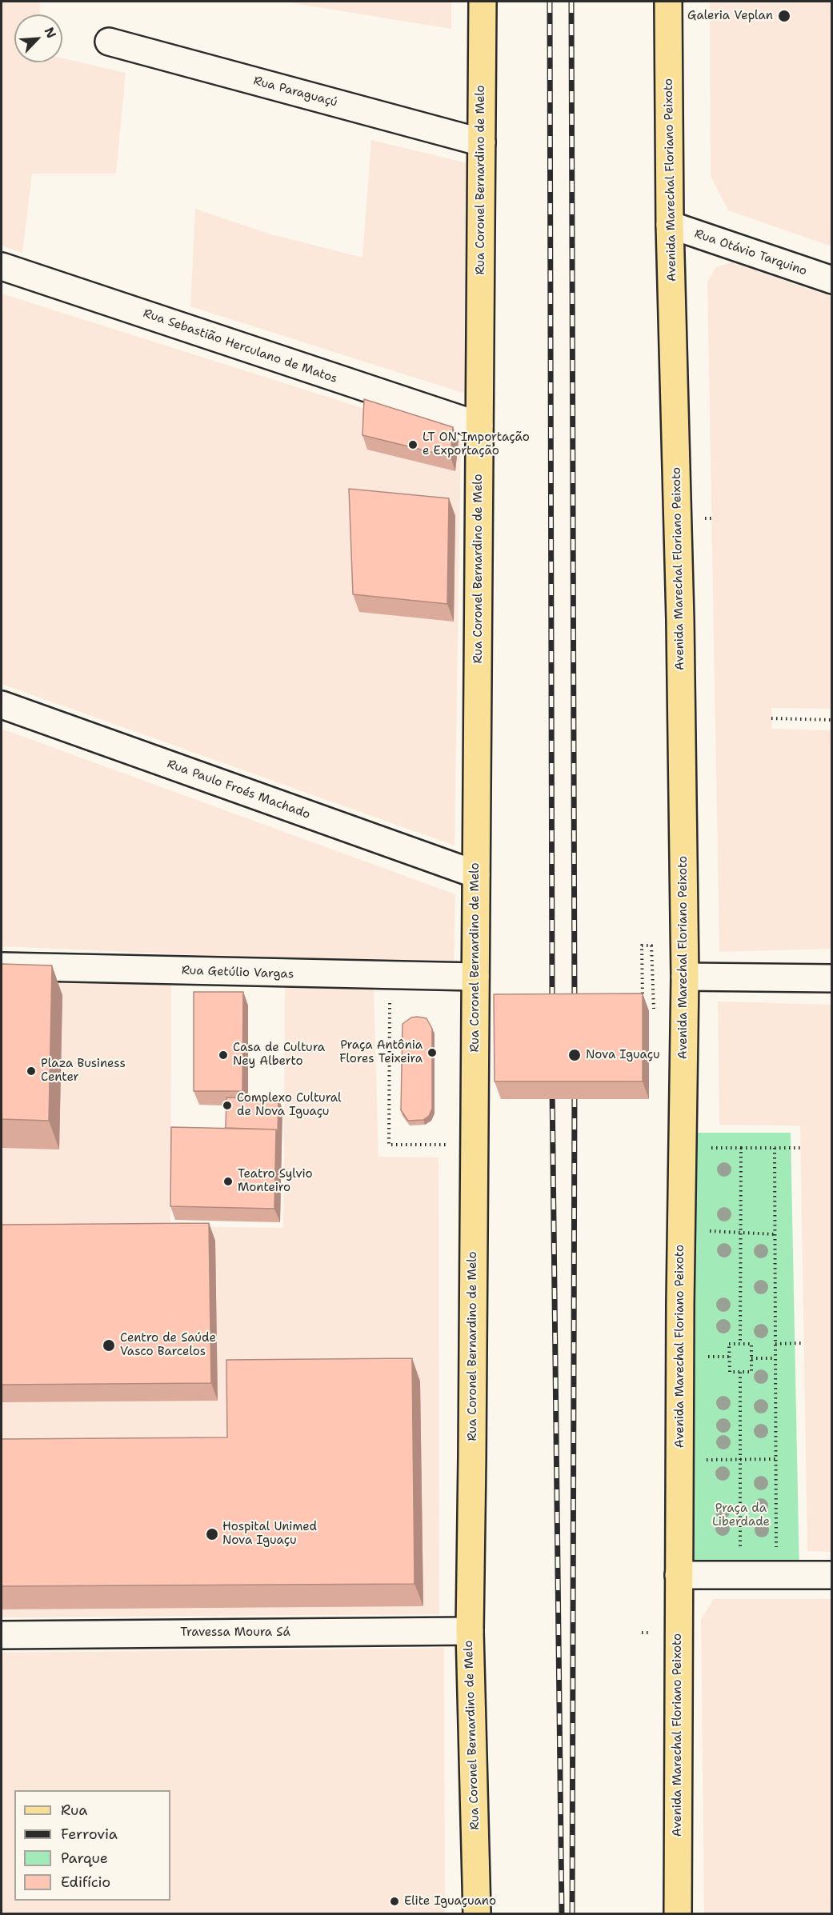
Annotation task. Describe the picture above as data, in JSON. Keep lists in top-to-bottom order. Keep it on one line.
{"streets":{"main road":["Rua Coronel Bernardino de Melo","Avenida Marechal Floriano Peixoto"],"street":["Rua Paraguaçú","Rua Otávio Tarquino","Rua Sebastião Herculano de Matos","Rua Paulo Froés Machado","Rua Getúlio Vargas","Travessa Moura Sá"]},"crossings":[["Rua Paraguaçú","Rua Coronel Bernardino de Melo"],["Rua Coronel Bernardino de Melo","Rua Sebastião Herculano de Matos"],["Rua Coronel Bernardino de Melo","Rua Paulo Froés Machado"],["Rua Coronel Bernardino de Melo","Rua Getúlio Vargas"],["Rua Coronel Bernardino de Melo","Travessa Moura Sá"],["Avenida Marechal Floriano Peixoto","Rua Otávio Tarquino"]],"parks":["Praça da Liberdade"],"places":["Galeria Veplan","LT ON Importação e Exportação","Praça Antônia Flores Teixeira","Casa de Cultura Ney Alberto","Nova Iguaçu","Plaza Business Center","Complexo Cultural de Nova Iguaçu","Teatro Sylvio Monteiro","Centro de Saúde Vasco Barcelos","Hospital Unimed Nova Iguaçu","Elite Iguaçuano"],"legend":["Rua","Ferrovia","Parque","Edifício"],"north":"top right"}
